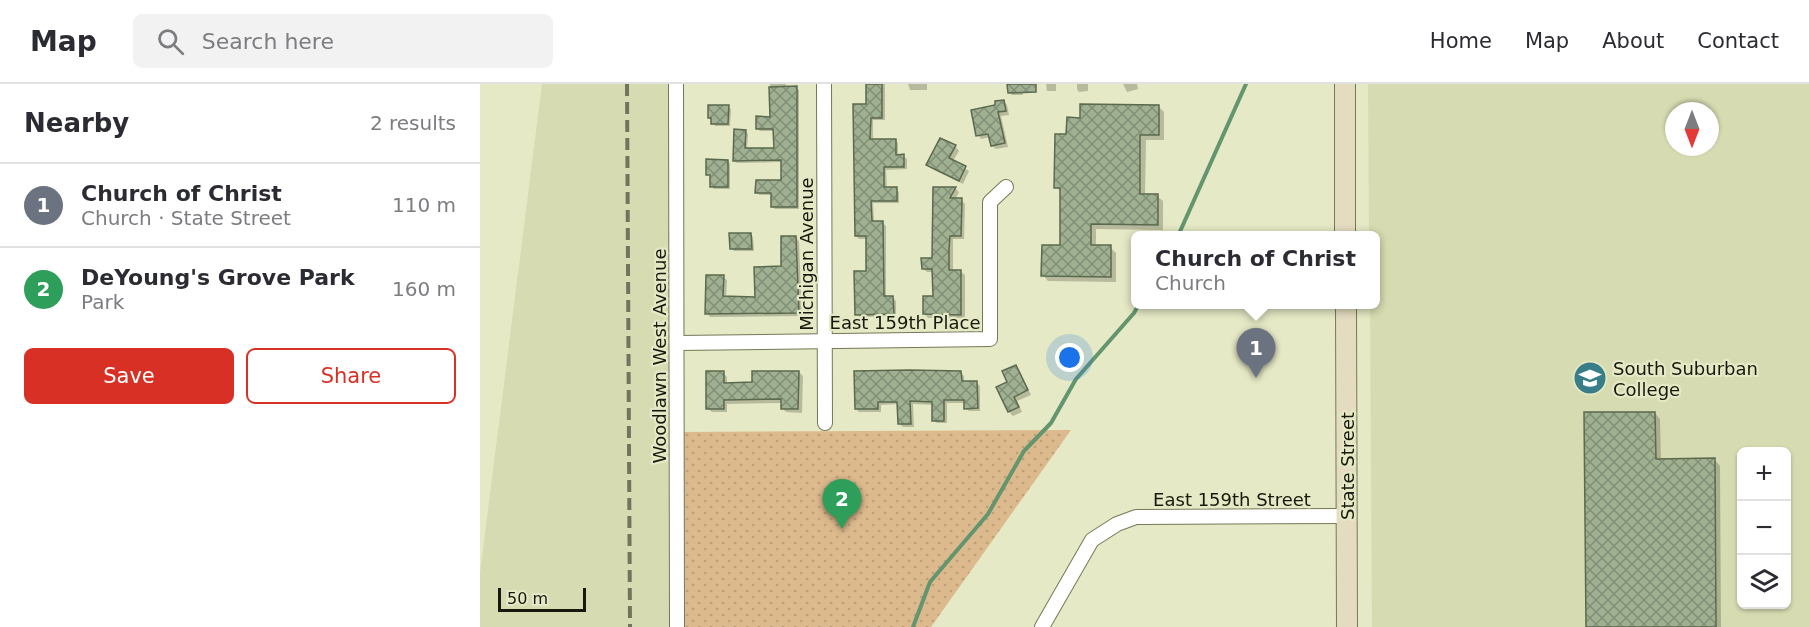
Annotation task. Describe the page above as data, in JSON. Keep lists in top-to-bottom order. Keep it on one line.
{"streets":{"main road":["State Street"],"street":["Michigan Avenue","East 159th Place","Woodlawn West Avenue","East 159th Street"]},"crossings":[["Michigan Avenue","East 159th Place"],["East 159th Place","Woodlawn West Avenue"],["State Street","East 159th Street"]],"places":{"school or university":["South Suburban College"]},"scale_bar":"50 m","north":"bottom","page":{"header":"Map","search":"Search here","nav":["Home","Map","About","Contact"],"heading":["Nearby","2 results"],"list":[{"mark":"1","name":"Church of Christ","note":"Church · State Street","value":"110 m"},{"mark":"2","name":"DeYoung's Grove Park","note":"Park","value":"160 m"}],"popup":["Church of Christ","Church"],"pins":["1","2"],"buttons":["Save","Share"],"map_buttons":["+","−"],"scale":"50 m"}}
